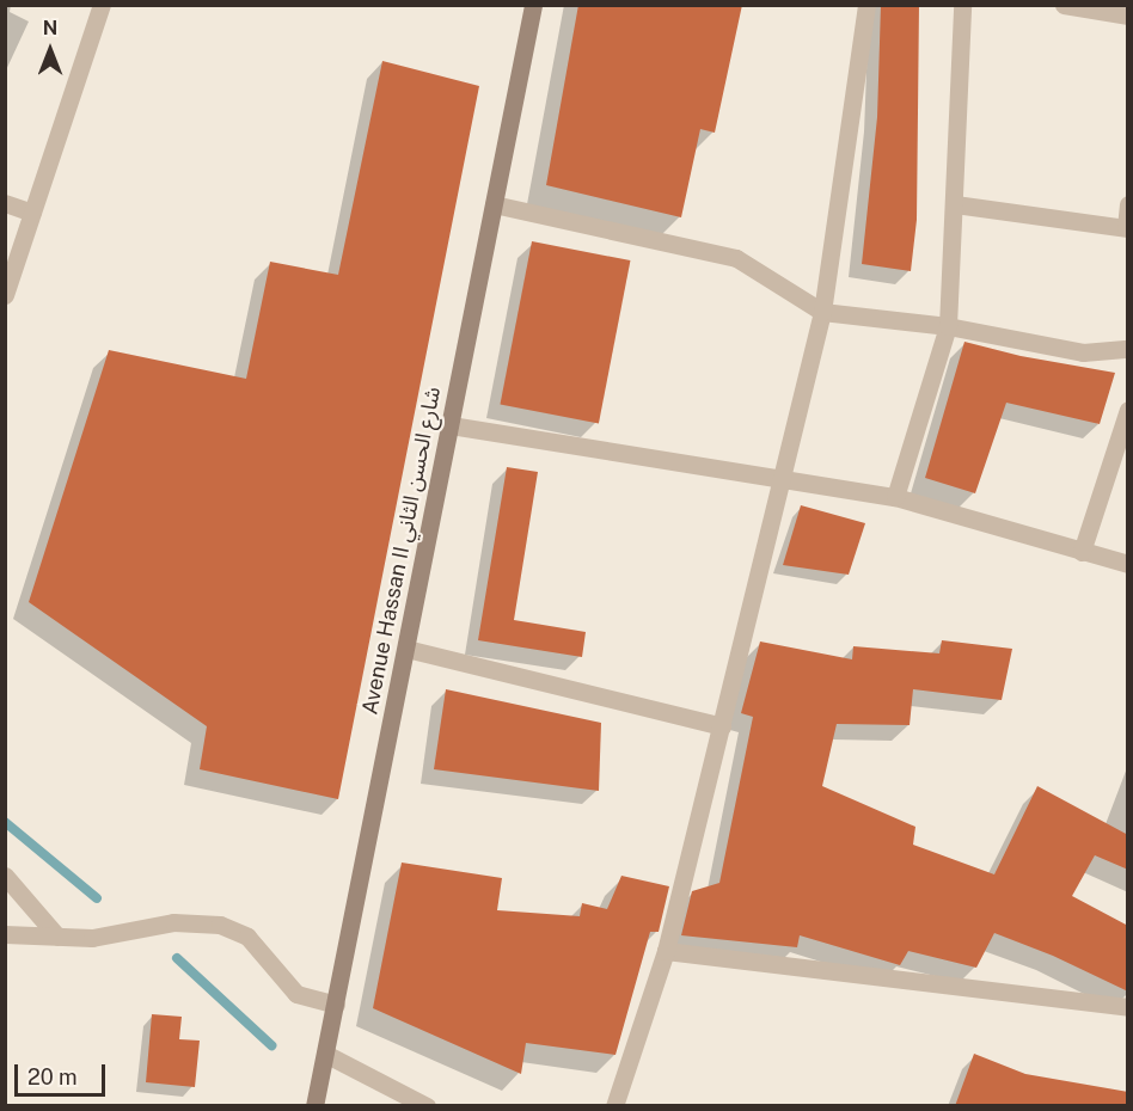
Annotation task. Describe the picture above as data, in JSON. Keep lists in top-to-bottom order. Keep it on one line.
{"streets":{"street":["Avenue Hassan II شارع الحسن الثاني"]},"scale_bar":"20 m","north":"top"}
